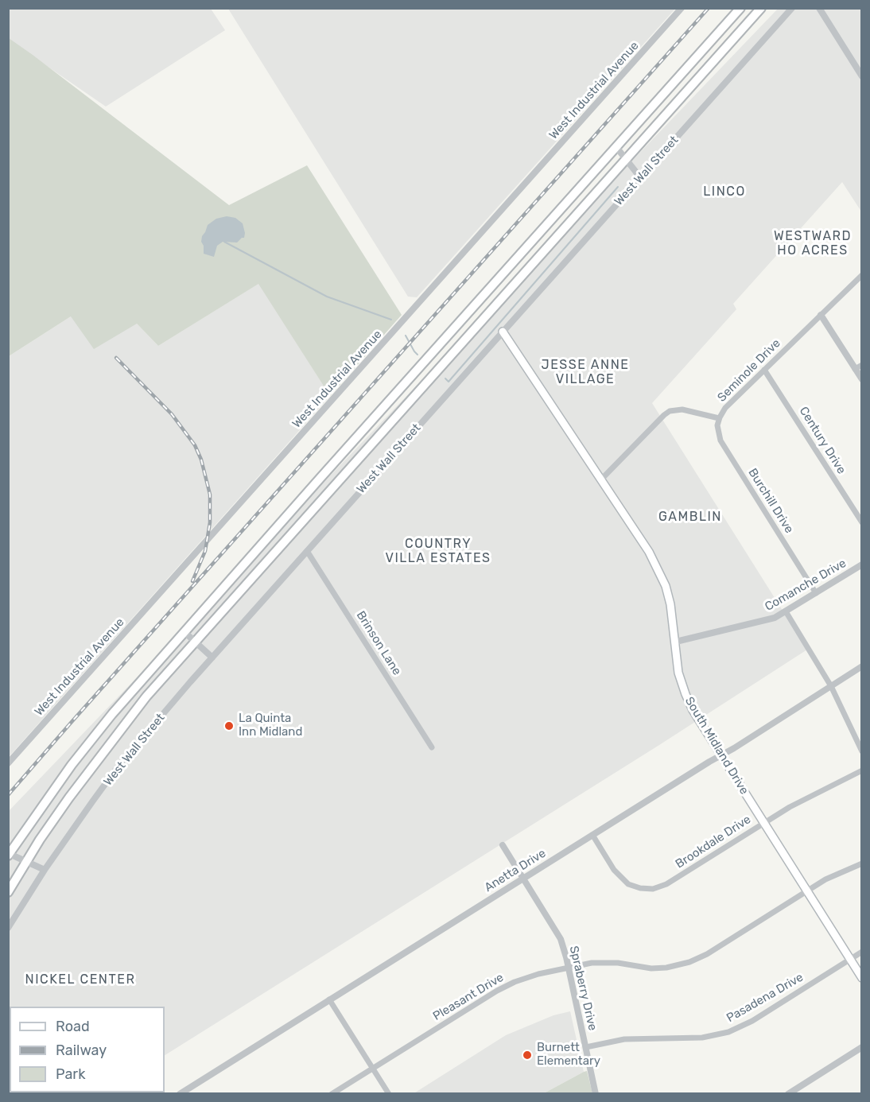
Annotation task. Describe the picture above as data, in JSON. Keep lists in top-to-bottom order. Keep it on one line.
{"streets":{"main road":["West Wall Street","South Midland Drive"],"street":["West Industrial Avenue","Seminole Drive","Century Drive","Burchill Drive","Comanche Drive","Brinson Lane","Brookdale Drive","Anetta Drive","Spraberry Drive","Pleasant Drive","Pasadena Drive"]},"crossings":[["West Wall Street","Brinson Lane"],["West Wall Street","South Midland Drive"],["Seminole Drive","Century Drive"],["Seminole Drive","Burchill Drive"],["Seminole Drive","South Midland Drive"],["Burchill Drive","Comanche Drive"],["Comanche Drive","South Midland Drive"],["South Midland Drive","Brookdale Drive"],["South Midland Drive","Anetta Drive"],["South Midland Drive","Pleasant Drive"],["South Midland Drive","Pasadena Drive"],["Brookdale Drive","Anetta Drive"],["Anetta Drive","Spraberry Drive"],["Spraberry Drive","Pleasant Drive"],["Spraberry Drive","Pasadena Drive"]],"districts":["LINCO","WESTWARD HO ACRES","JESSE ANNE VILLAGE","GAMBLIN","COUNTRY VILLA ESTATES","NICKEL CENTER"],"places":["La Quinta Inn Midland","Burnett Elementary"],"legend":["Road","Railway","Park"]}
